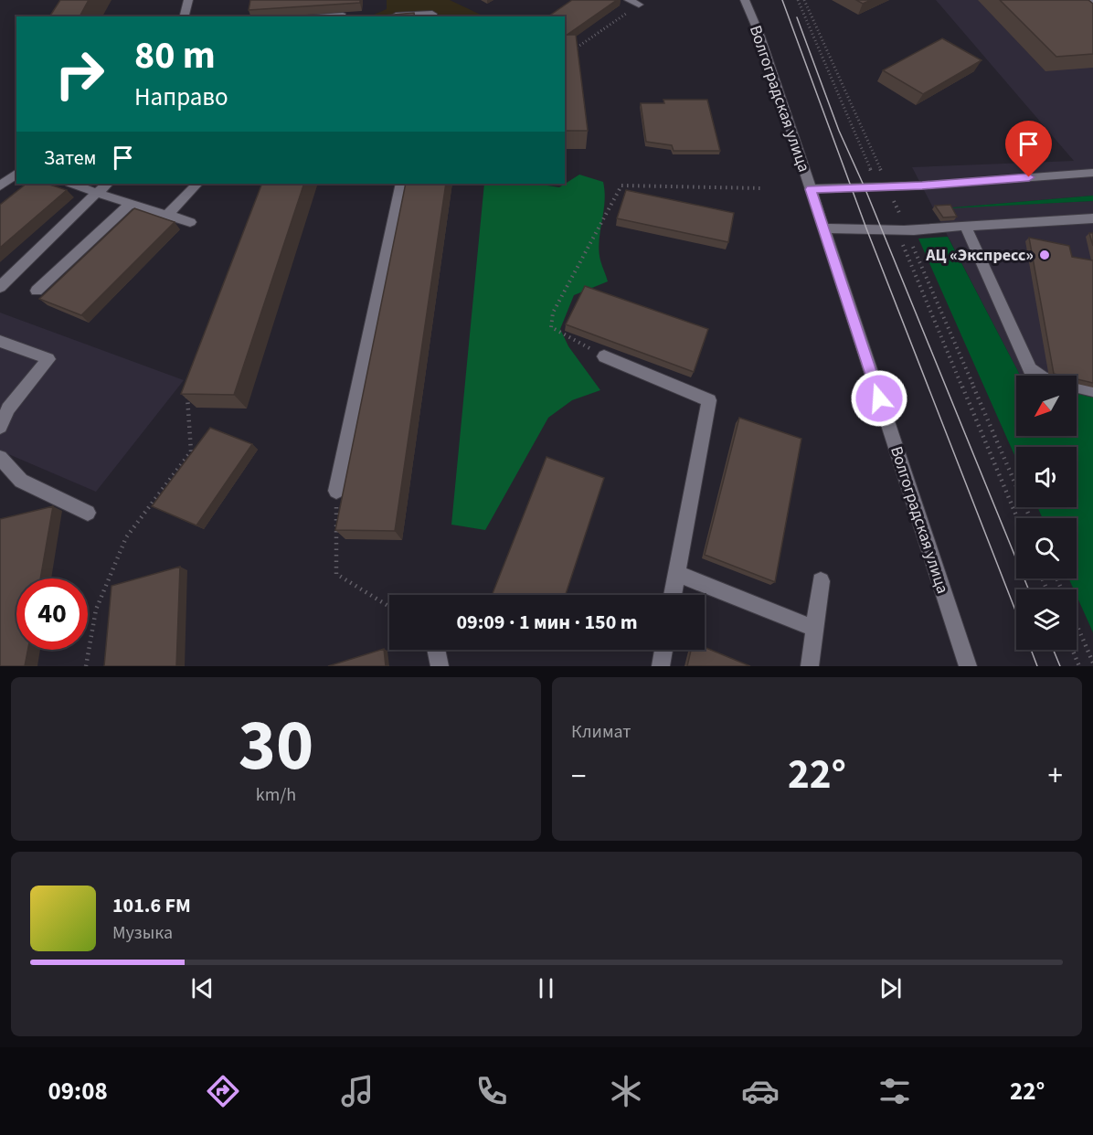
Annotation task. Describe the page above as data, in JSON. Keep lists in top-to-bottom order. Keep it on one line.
{"streets":{"street":["Волгоградская улица"]},"places":["АЦ «Экспресс»"],"north":"bottom left","page":{"turn":["80 m","Направо"],"then":"Затем","limit":"40","trip":"09:09 · 1 мин · 150 m","tile":[["30","km/h"],"Климат"],"heat":["−","22°","+"],"song":["101.6 FM","Музыка"],"tabs":["09:08","22°"]}}
